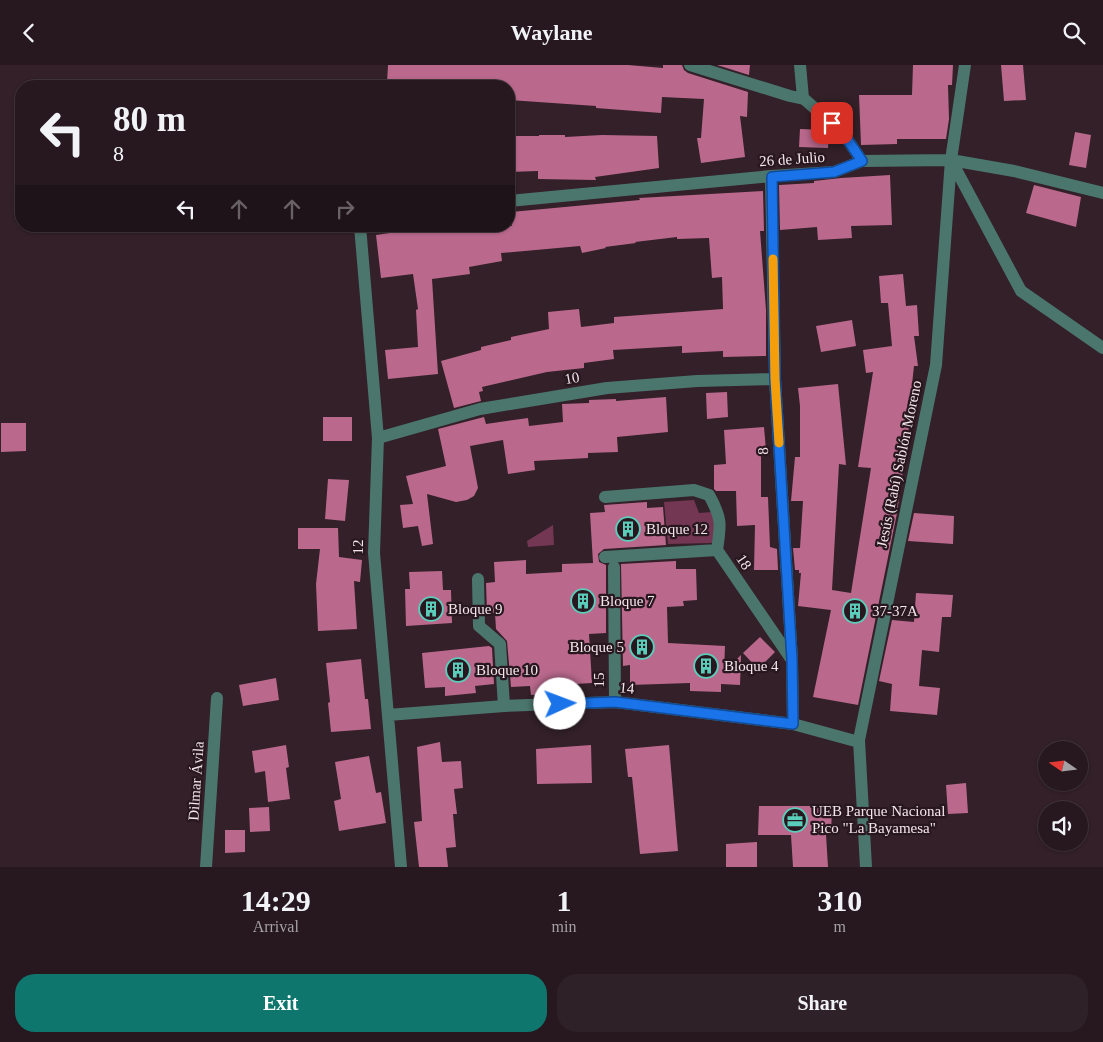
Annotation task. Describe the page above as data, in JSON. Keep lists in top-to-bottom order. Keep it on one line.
{"streets":{"street":["26 de Julio","10","8","Jesús (Rabí) Sablón Moreno","12","18","15","14","Dilmar Ávila"]},"crossings":[["26 de Julio","8"],["26 de Julio","Jesús (Rabí) Sablón Moreno"],["10","8"],["10","12"],["8","18"],["8","14"],["Jesús (Rabí) Sablón Moreno","14"],["12","14"],["15","14"]],"places":{"building":["Bloque 12","Bloque 7","Bloque 9","37-37A","Bloque 5","Bloque 4","Bloque 10"],"office":["UEB Parque Nacional Pico \"La Bayamesa\""]},"north":"left","page":{"header":"Waylane","turn":["80 m","8"],"eta":["14:29","Arrival","1","min","310","m"],"buttons":["Exit","Share"]}}
